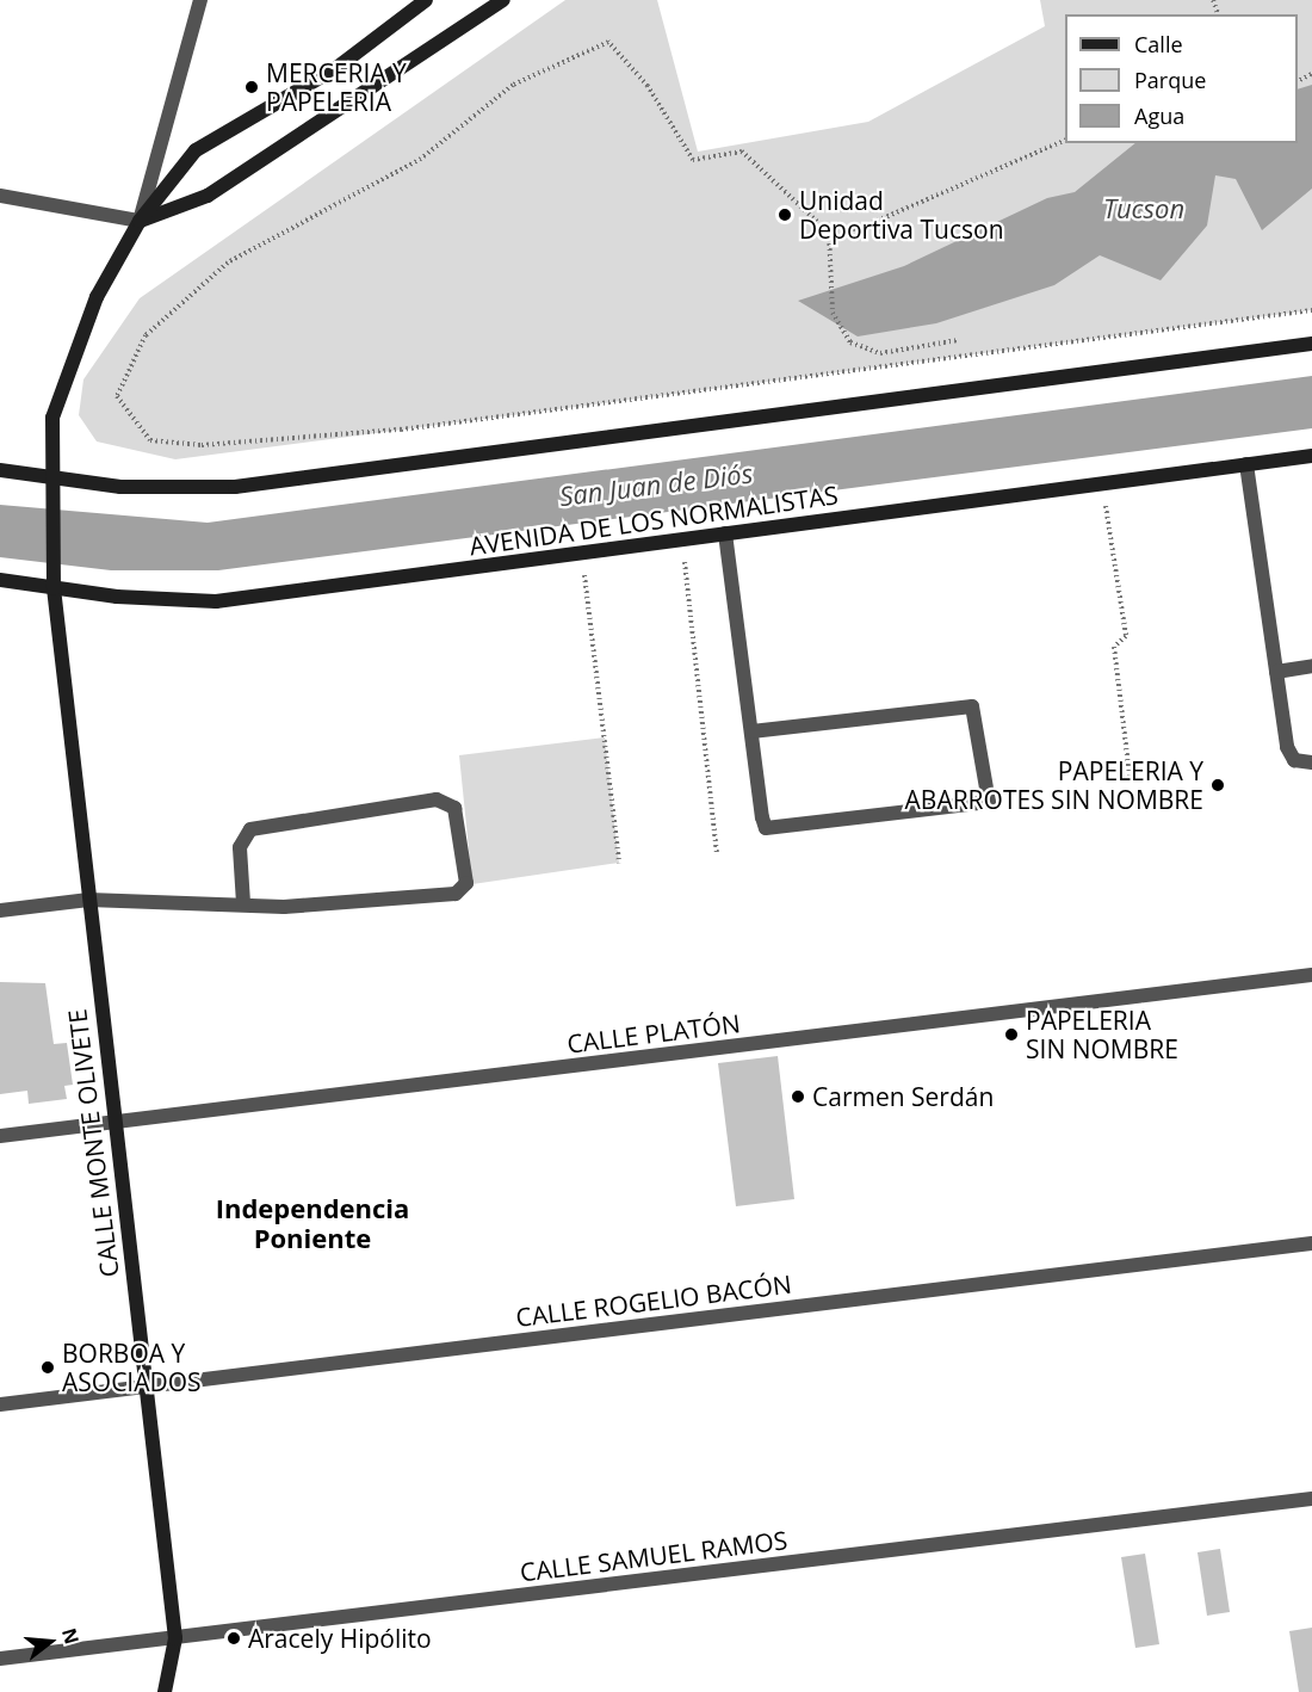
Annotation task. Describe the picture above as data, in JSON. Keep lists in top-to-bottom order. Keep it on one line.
{"streets":{"street":["AVENIDA DE LOS NORMALISTAS","CALLE PLATÓN","CALLE MONTE OLIVETE","CALLE ROGELIO BACÓN","CALLE SAMUEL RAMOS"]},"crossings":[["AVENIDA DE LOS NORMALISTAS","CALLE MONTE OLIVETE"],["CALLE PLATÓN","CALLE MONTE OLIVETE"],["CALLE MONTE OLIVETE","CALLE ROGELIO BACÓN"],["CALLE MONTE OLIVETE","CALLE SAMUEL RAMOS"]],"districts":["Independencia Poniente"],"water":["Tucson","San Juan de Diós"],"places":["MERCERIA Y PAPELERIA","Unidad Deportiva Tucson","PAPELERIA Y ABARROTES SIN NOMBRE","PAPELERIA SIN NOMBRE","Carmen Serdán","BORBOA Y ASOCIADOS","Aracely Hipólito"],"legend":["Calle","Parque","Agua"],"north":"right"}
